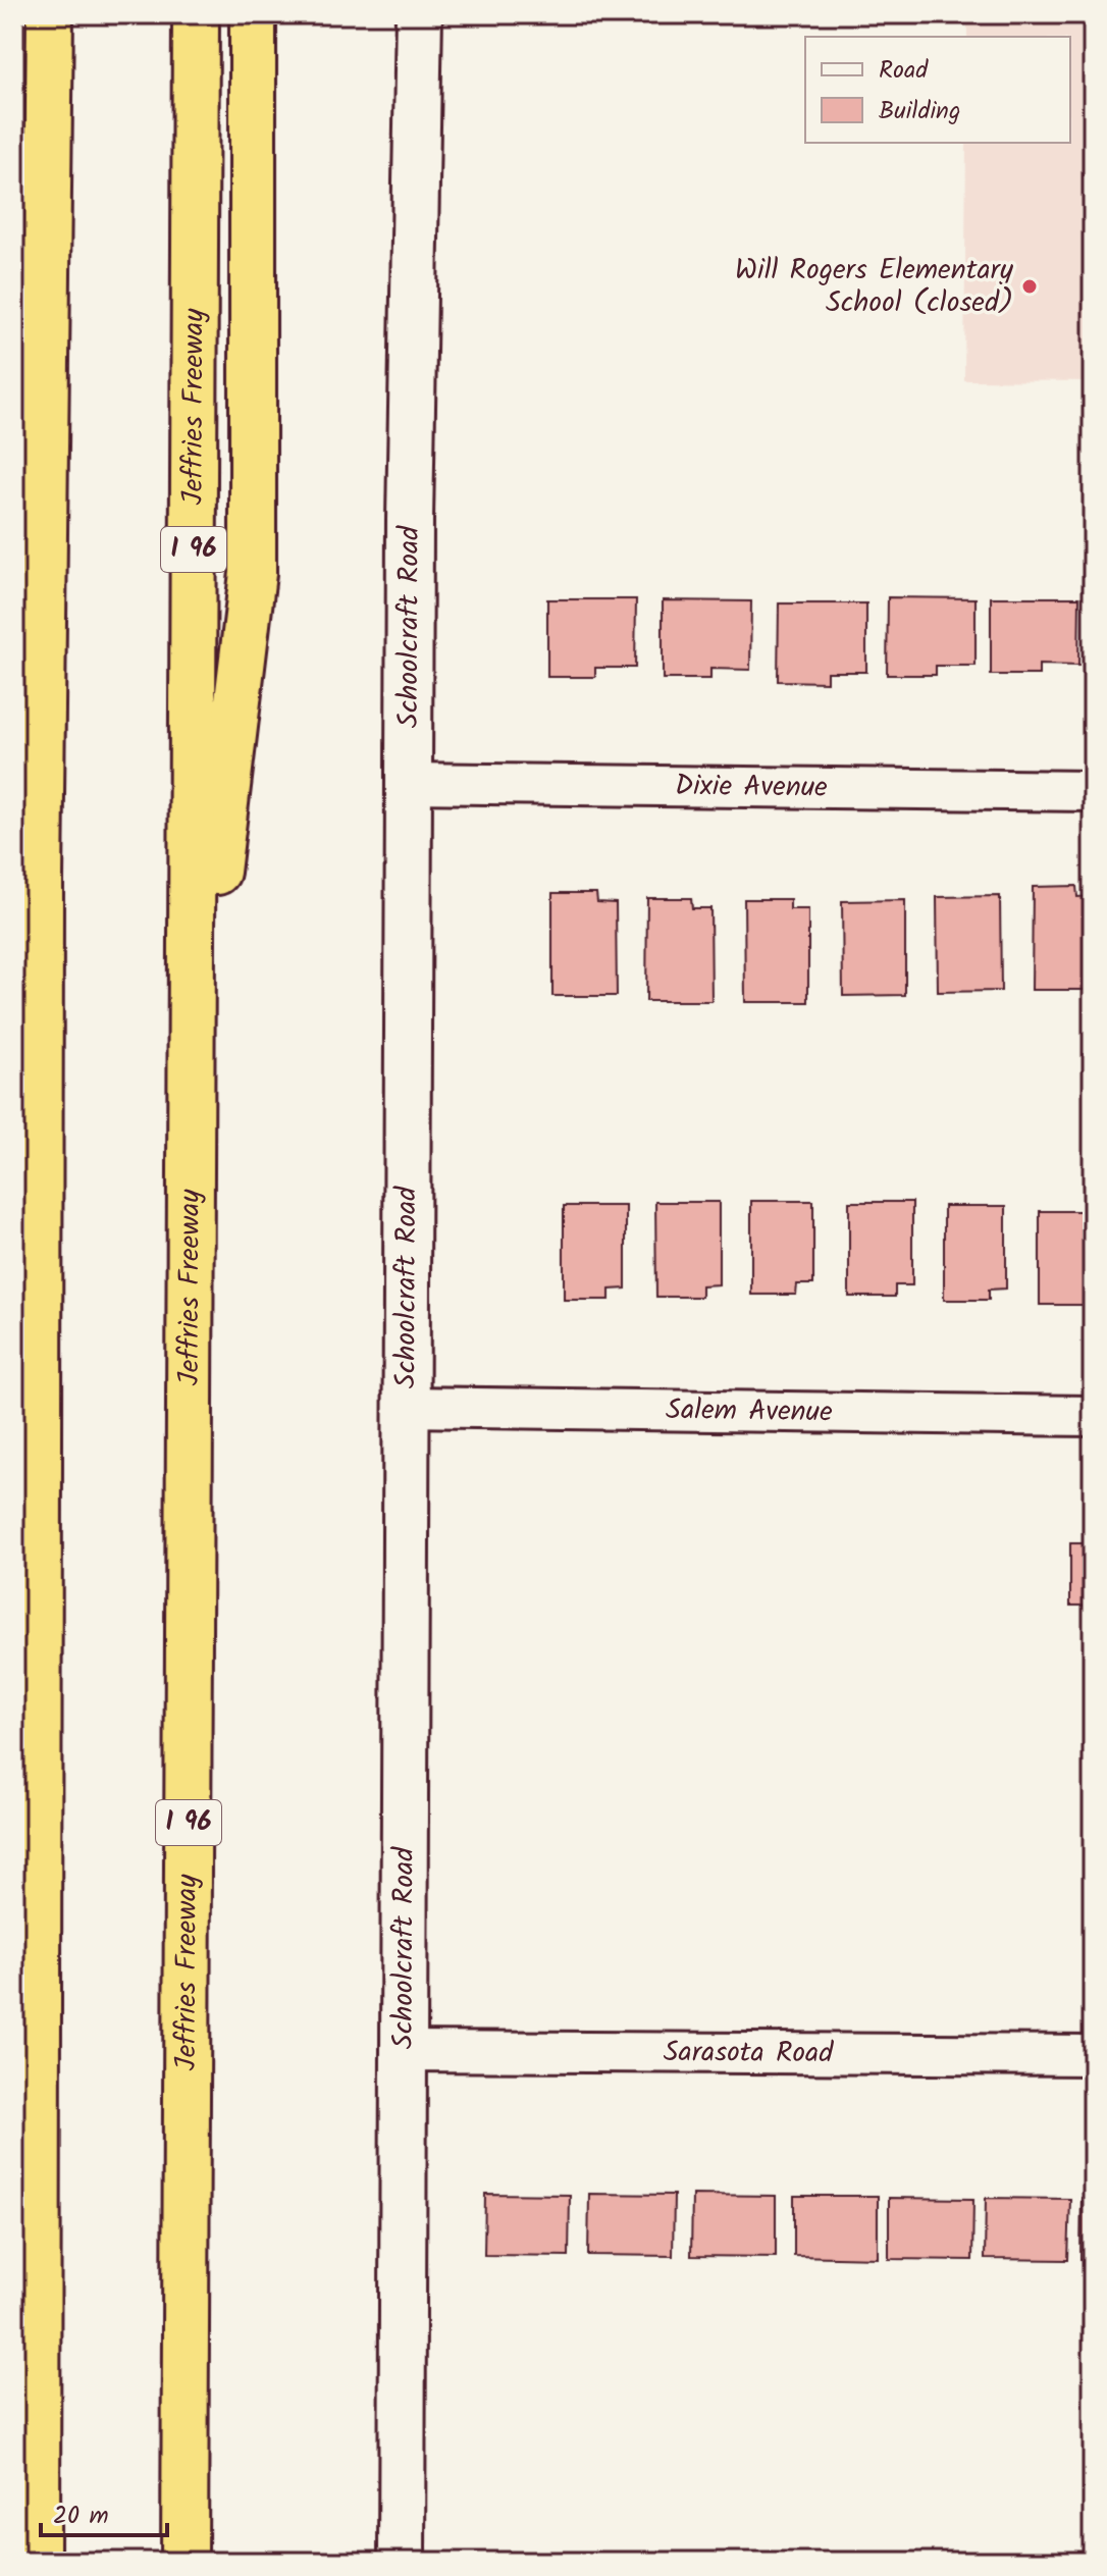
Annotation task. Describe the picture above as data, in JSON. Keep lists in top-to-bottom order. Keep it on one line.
{"streets":{"highway":["Jeffries Freeway","I 96"],"main road":["Schoolcraft Road"],"street":["Dixie Avenue","Salem Avenue","Sarasota Road"]},"crossings":[["Schoolcraft Road","Dixie Avenue"],["Schoolcraft Road","Salem Avenue"],["Schoolcraft Road","Sarasota Road"]],"places":["Will Rogers Elementary School (closed)"],"legend":["Road","Building"],"scale_bar":"20 m"}
